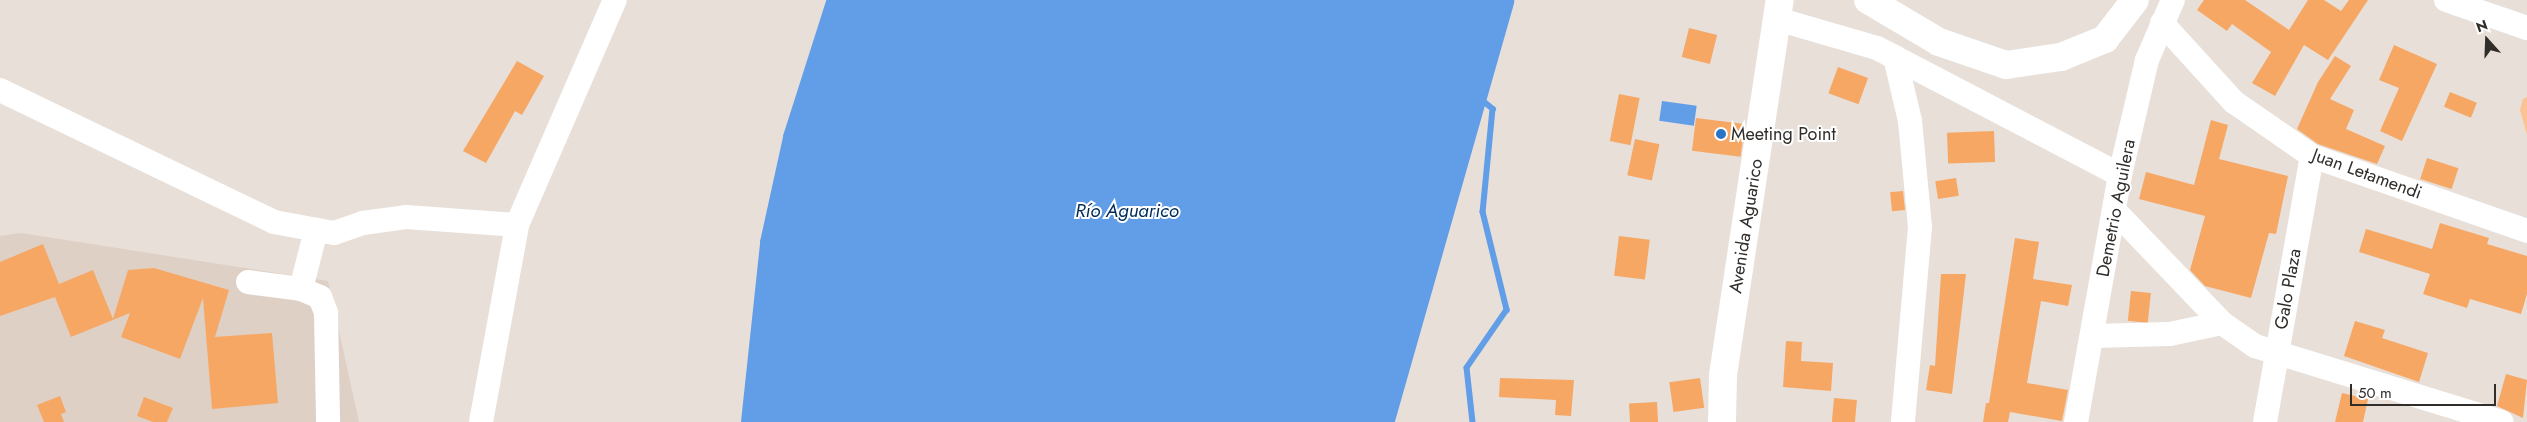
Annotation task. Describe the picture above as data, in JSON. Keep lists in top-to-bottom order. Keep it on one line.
{"streets":{"highway":["Avenida Aguarico"],"street":["Juan Letamendi","Demetrio Aguilera","Galo Plaza"]},"crossings":[["Juan Letamendi","Demetrio Aguilera"],["Juan Letamendi","Galo Plaza"]],"water":["Río Aguarico"],"places":["Meeting Point"],"scale_bar":"50 m","north":"top"}
